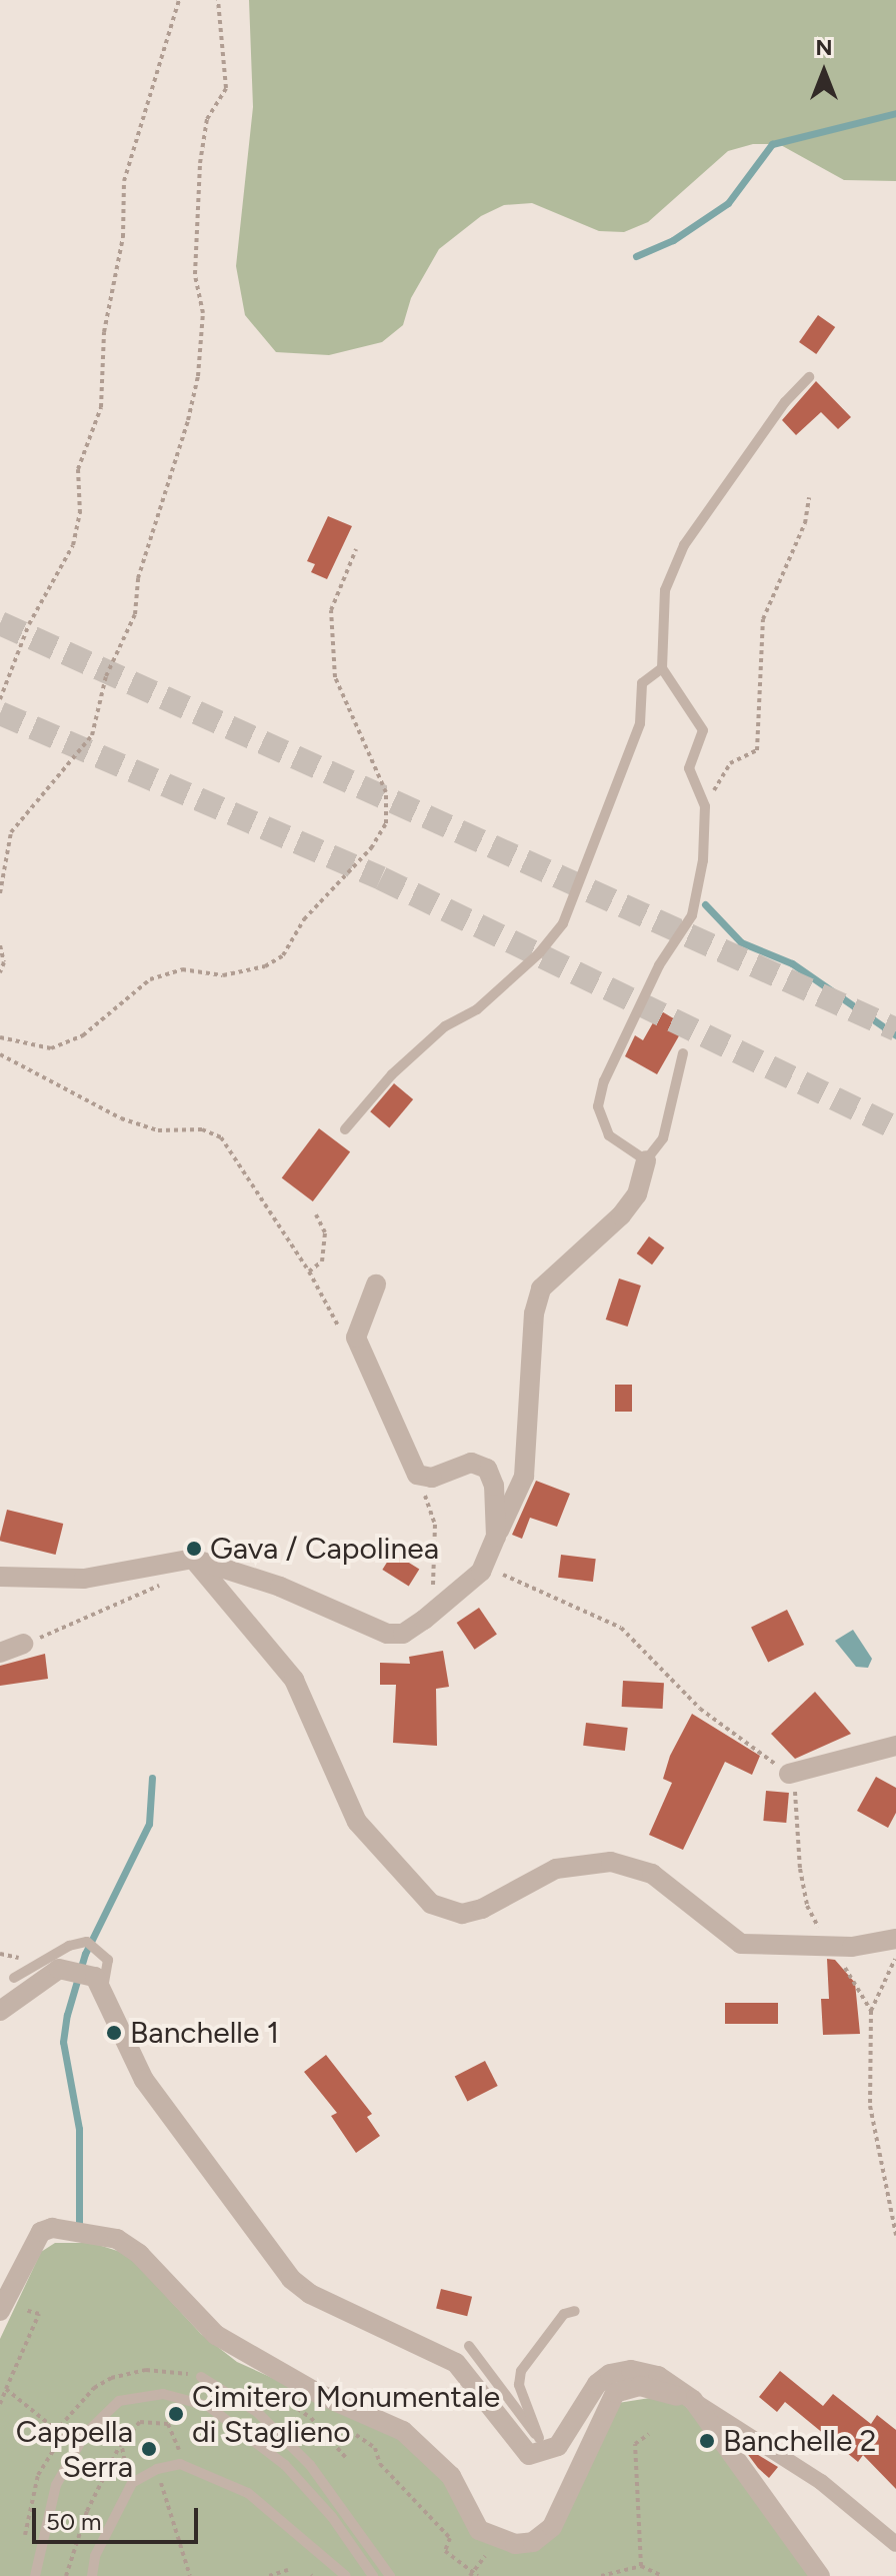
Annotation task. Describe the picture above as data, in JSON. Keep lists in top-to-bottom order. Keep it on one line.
{"places":["Gava / Capolinea","Banchelle 1","Cimitero Monumentale di Staglieno","Banchelle 2","Cappella Serra"],"scale_bar":"50 m","north":"top"}
